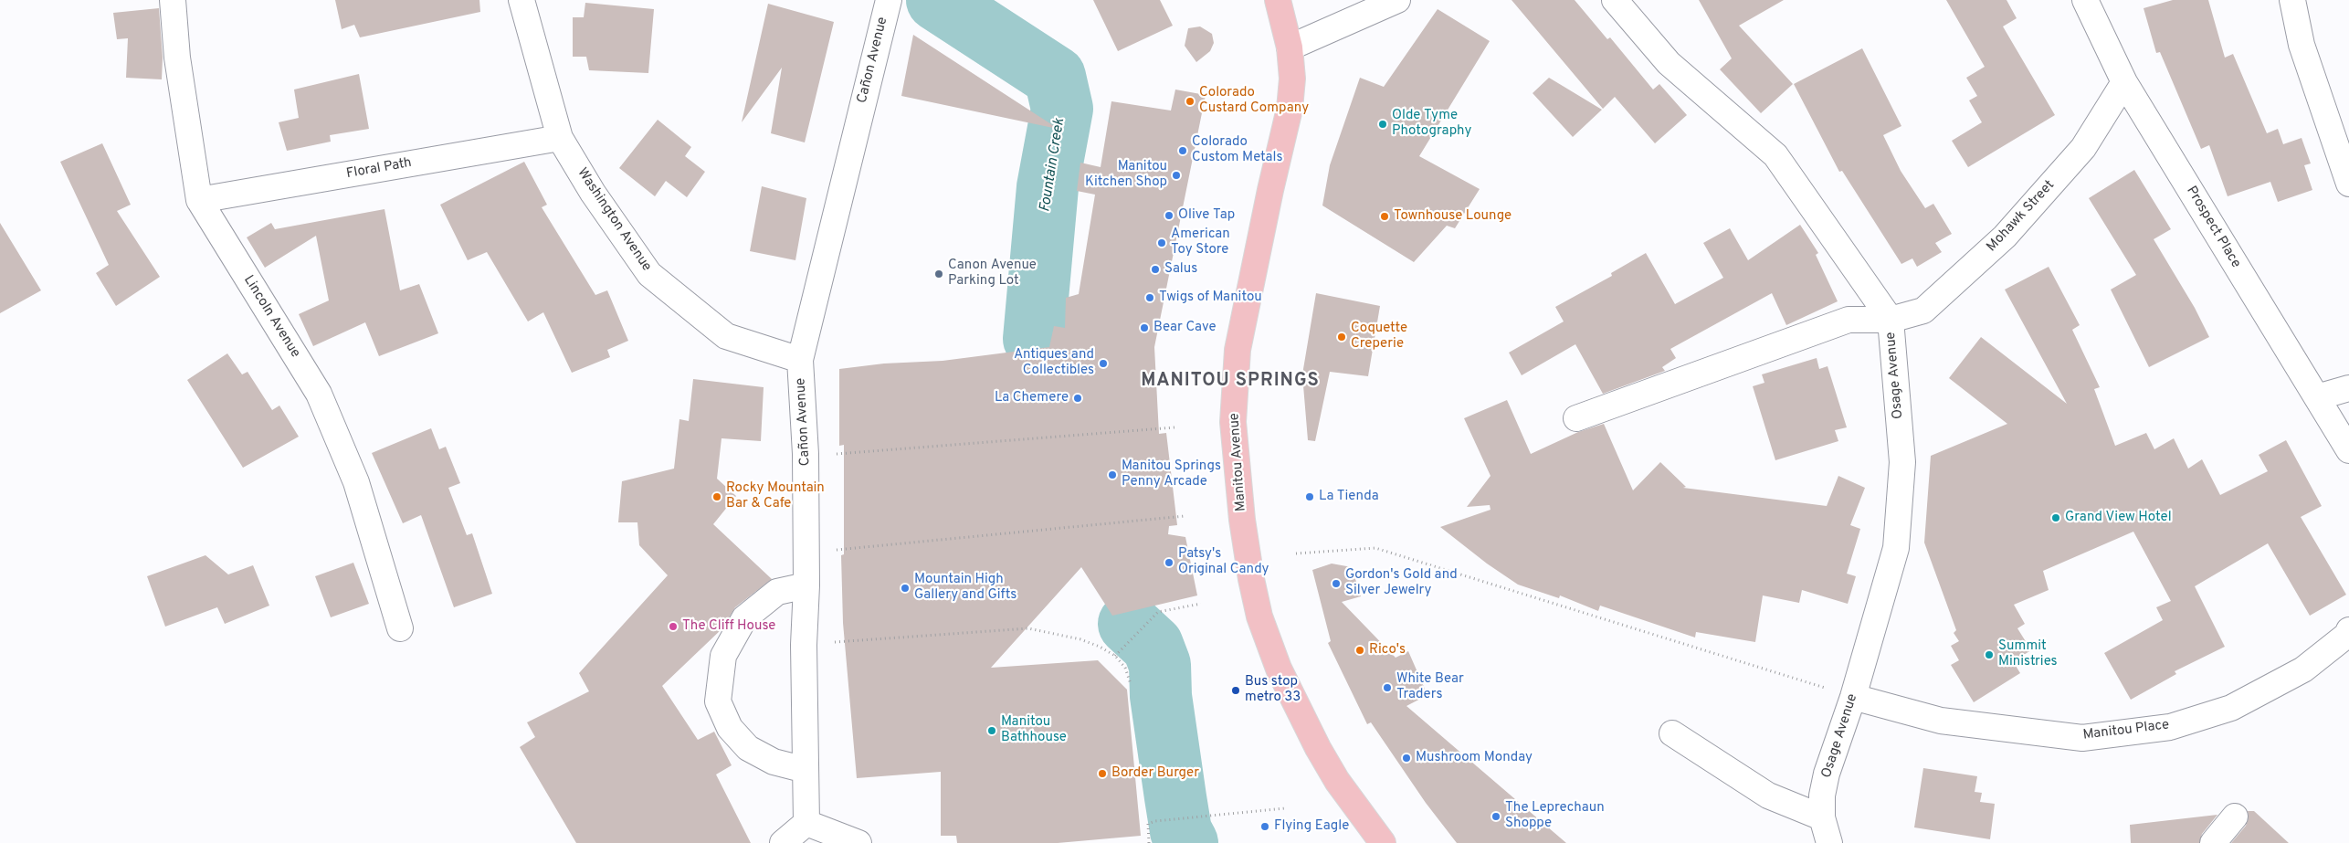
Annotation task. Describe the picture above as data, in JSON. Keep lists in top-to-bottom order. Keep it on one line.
{"streets":{"main road":["Manitou Avenue"],"street":["Cañon Avenue","Floral Path","Mohawk Street","Washington Avenue","Prospect Place","Lincoln Avenue","Osage Avenue","Manitou Place"]},"crossings":[["Cañon Avenue","Washington Avenue"],["Floral Path","Washington Avenue"],["Floral Path","Lincoln Avenue"],["Mohawk Street","Prospect Place"],["Mohawk Street","Osage Avenue"],["Osage Avenue","Manitou Place"]],"districts":["MANITOU SPRINGS"],"water":["Fountain Creek"],"places":["Colorado Custard Company","Olde Tyme Photography","Colorado Custom Metals","Manitou Kitchen Shop","Olive Tap","Townhouse Lounge","American Toy Store","Salus","Canon Avenue Parking Lot","Twigs of Manitou","Bear Cave","Coquette Creperie","Antiques and Collectibles","La Chemere","Manitou Springs Penny Arcade","Rocky Mountain Bar & Cafe","La Tienda","Grand View Hotel","Patsy's Original Candy","Gordon's Gold and Silver Jewelry","Mountain High Gallery and Gifts","The Cliff House","Rico's","Summit Ministries","White Bear Traders","Bus stop metro 33","Manitou Bathhouse","Mushroom Monday","Border Burger","The Leprechaun Shoppe","Flying Eagle"]}
